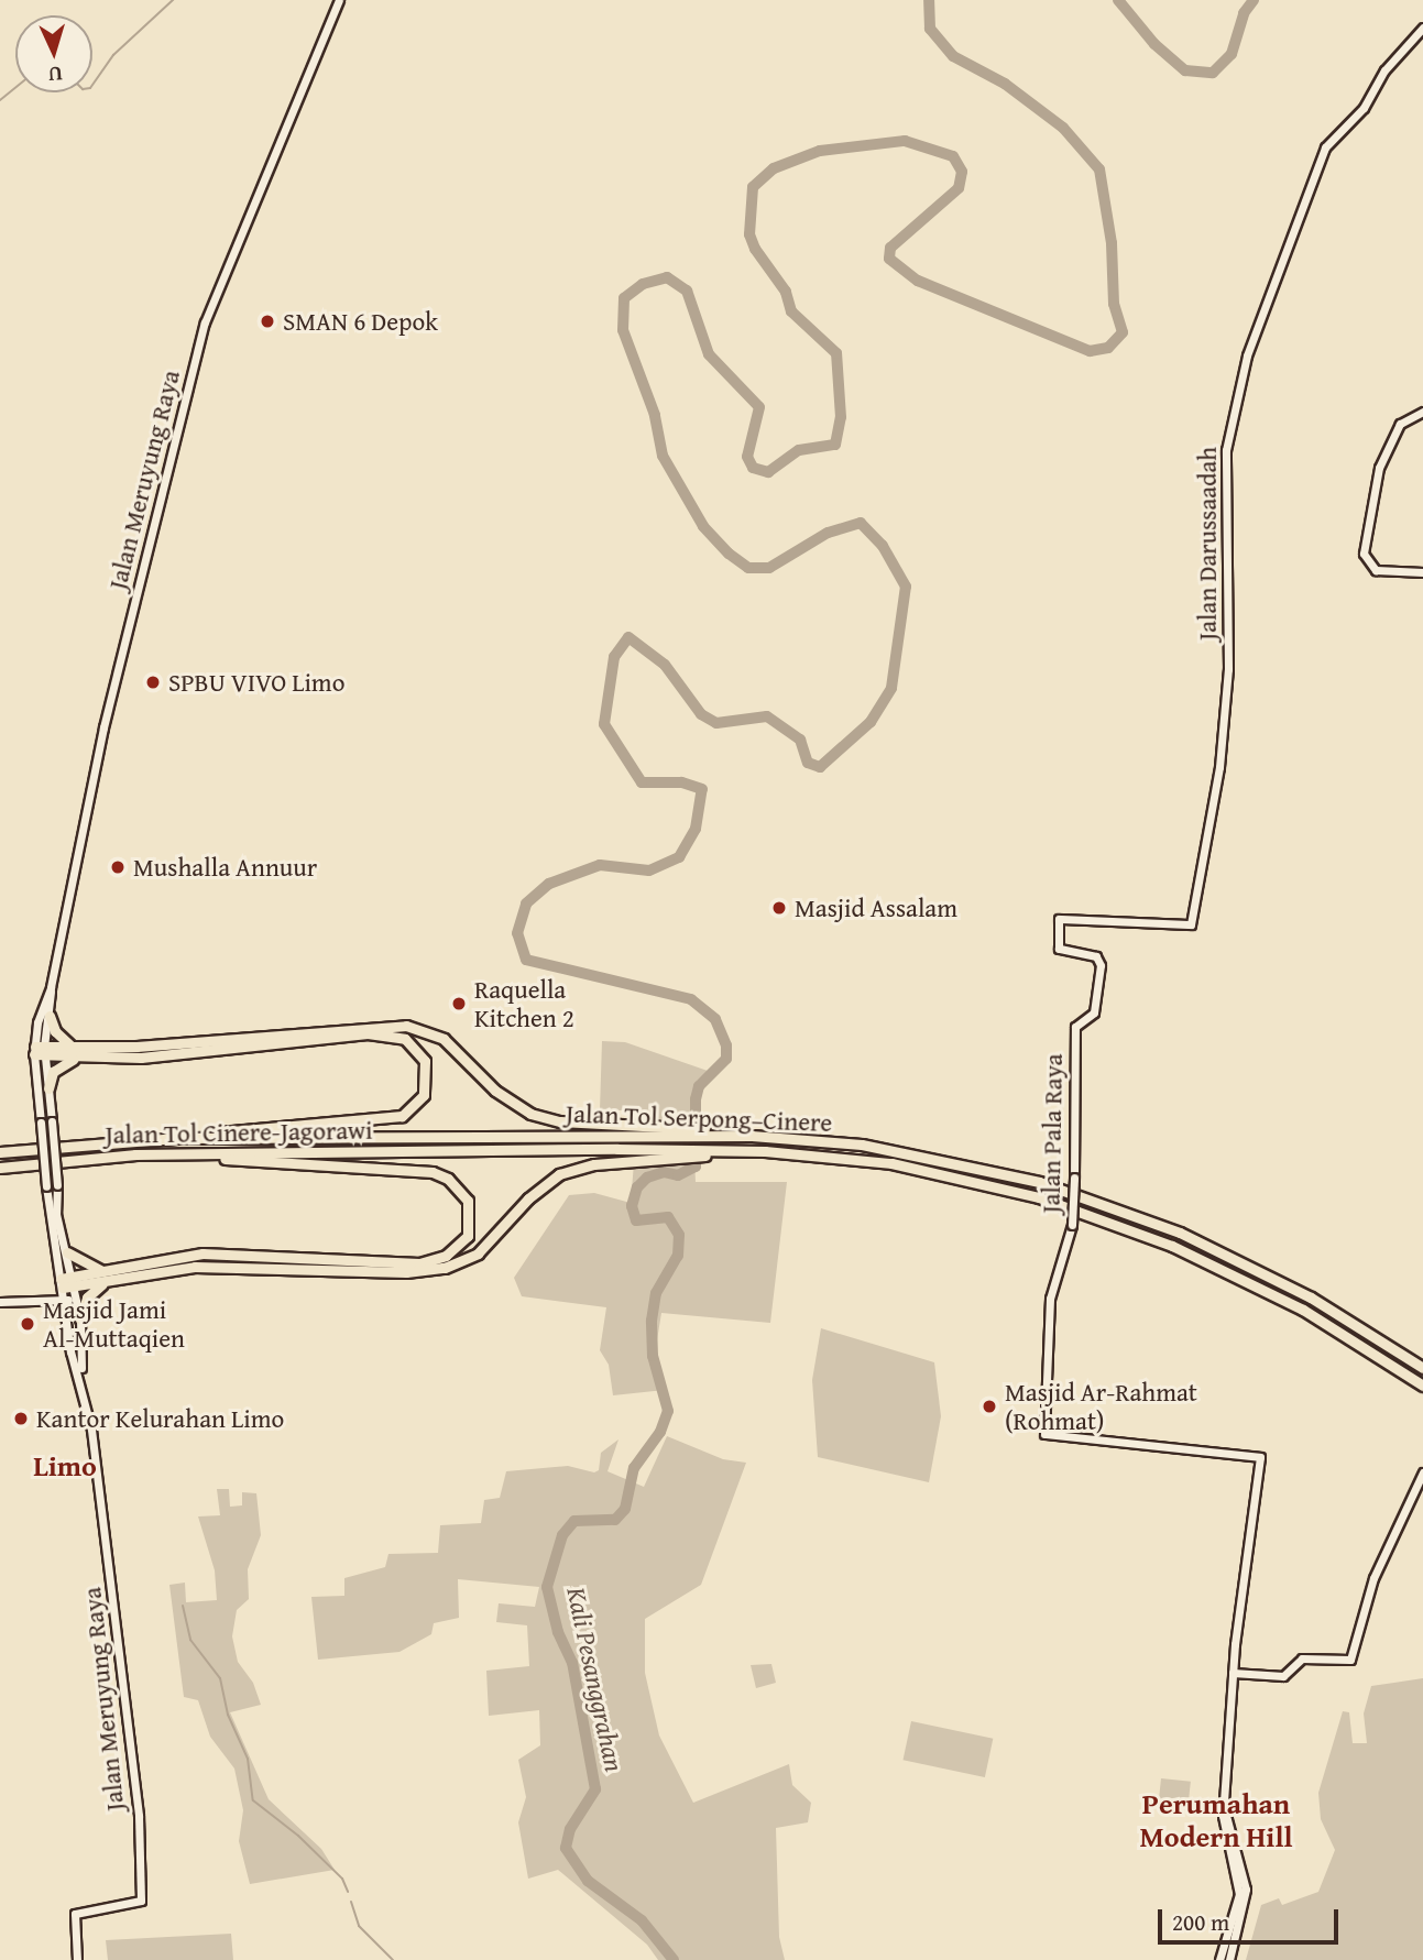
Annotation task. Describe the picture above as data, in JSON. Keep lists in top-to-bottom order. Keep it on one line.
{"streets":{"highway":["Jalan Tol Serpong–Cinere","Jalan Tol Cinere-Jagorawi"],"street":["Jalan Meruyung Raya","Jalan Darussaadah","Jalan Pala Raya"]},"crossings":[["Jalan Darussaadah","Jalan Pala Raya"],["Jalan Tol Serpong–Cinere","Jalan Tol Cinere-Jagorawi"]],"districts":["Limo","Perumahan Modern Hill"],"water":["Kali Pesanggrahan"],"places":["SMAN 6 Depok","SPBU VIVO Limo","Mushalla Annuur","Masjid Assalam","Raquella Kitchen 2","Masjid Jami Al-Muttaqien","Masjid Ar-Rahmat (Rohmat)","Kantor Kelurahan Limo"],"scale_bar":"200 m","north":"bottom"}
